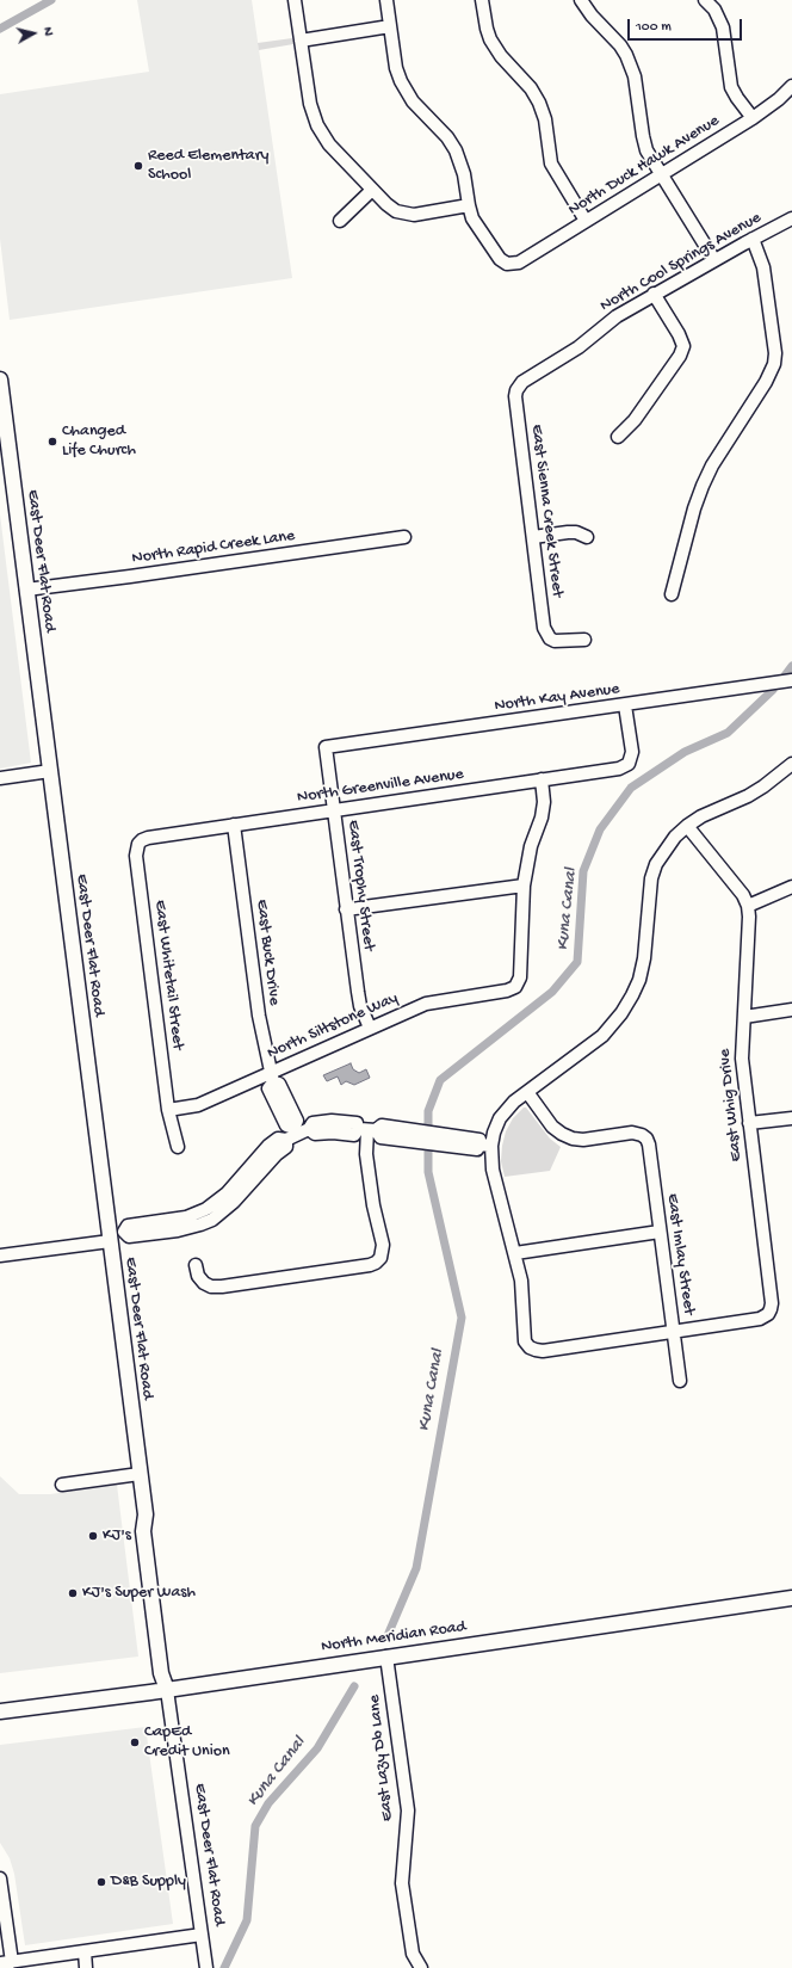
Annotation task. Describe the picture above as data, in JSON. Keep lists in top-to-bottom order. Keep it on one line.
{"streets":{"main road":["East Deer Flat Road","North Meridian Road"],"street":["North Duck Hawk Avenue","North Cool Springs Avenue","East Sienna Creek Street","North Rapid Creek Lane","North Kay Avenue","North Greenville Avenue","East Trophy Street","East Buck Drive","East Whitetail Street","North Siltstone Way","East Whig Drive","East Imlay Street","East Lazy Db Lane"]},"crossings":[["North Cool Springs Avenue","East Sienna Creek Street"],["North Rapid Creek Lane","East Deer Flat Road"],["East Deer Flat Road","North Meridian Road"],["North Kay Avenue","North Greenville Avenue"],["North Kay Avenue","East Trophy Street"],["North Greenville Avenue","East Trophy Street"],["North Greenville Avenue","East Buck Drive"],["North Greenville Avenue","East Whitetail Street"],["East Trophy Street","North Siltstone Way"],["East Buck Drive","North Siltstone Way"],["East Whitetail Street","North Siltstone Way"],["East Whig Drive","East Imlay Street"],["North Meridian Road","East Lazy Db Lane"]],"water":["Kuna Canal"],"places":["Reed Elementary School","Changed Life Church","KJ's","KJ's Super Wash","CapEd Credit Union","D&B Supply"],"scale_bar":"100 m","north":"right"}
